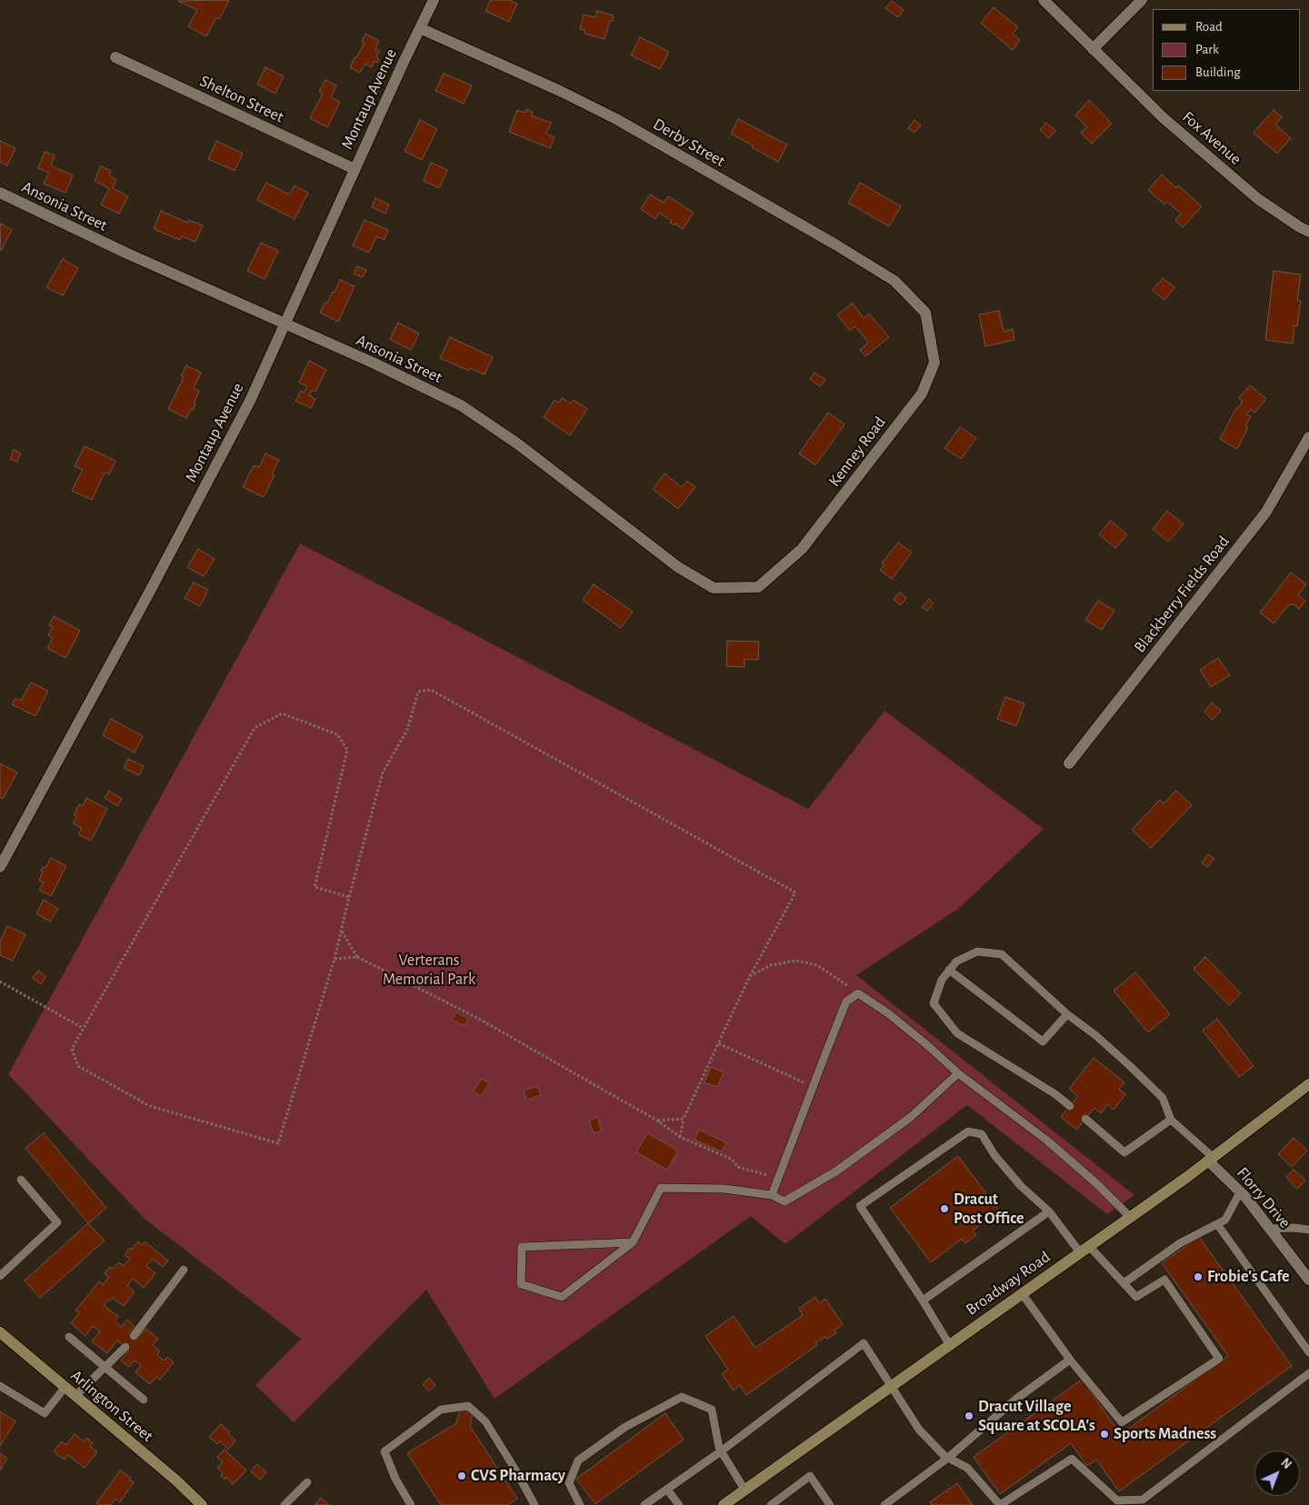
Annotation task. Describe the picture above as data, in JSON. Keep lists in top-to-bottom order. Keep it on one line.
{"streets":{"main road":["Broadway Road","Arlington Street"],"street":["Shelton Street","Montaup Avenue","Fox Avenue","Derby Street","Ansonia Street","Kenney Road","Blackberry Fields Road","Florry Drive"]},"crossings":[["Shelton Street","Montaup Avenue"],["Montaup Avenue","Derby Street"],["Montaup Avenue","Ansonia Street"],["Derby Street","Kenney Road"],["Ansonia Street","Kenney Road"],["Florry Drive","Broadway Road"]],"parks":["Verterans Memorial Park"],"places":["Dracut Post Office","Frobie's Cafe","Dracut Village Square at SCOLA's","Sports Madness","CVS Pharmacy"],"legend":["Road","Park","Building"],"north":"top right"}
